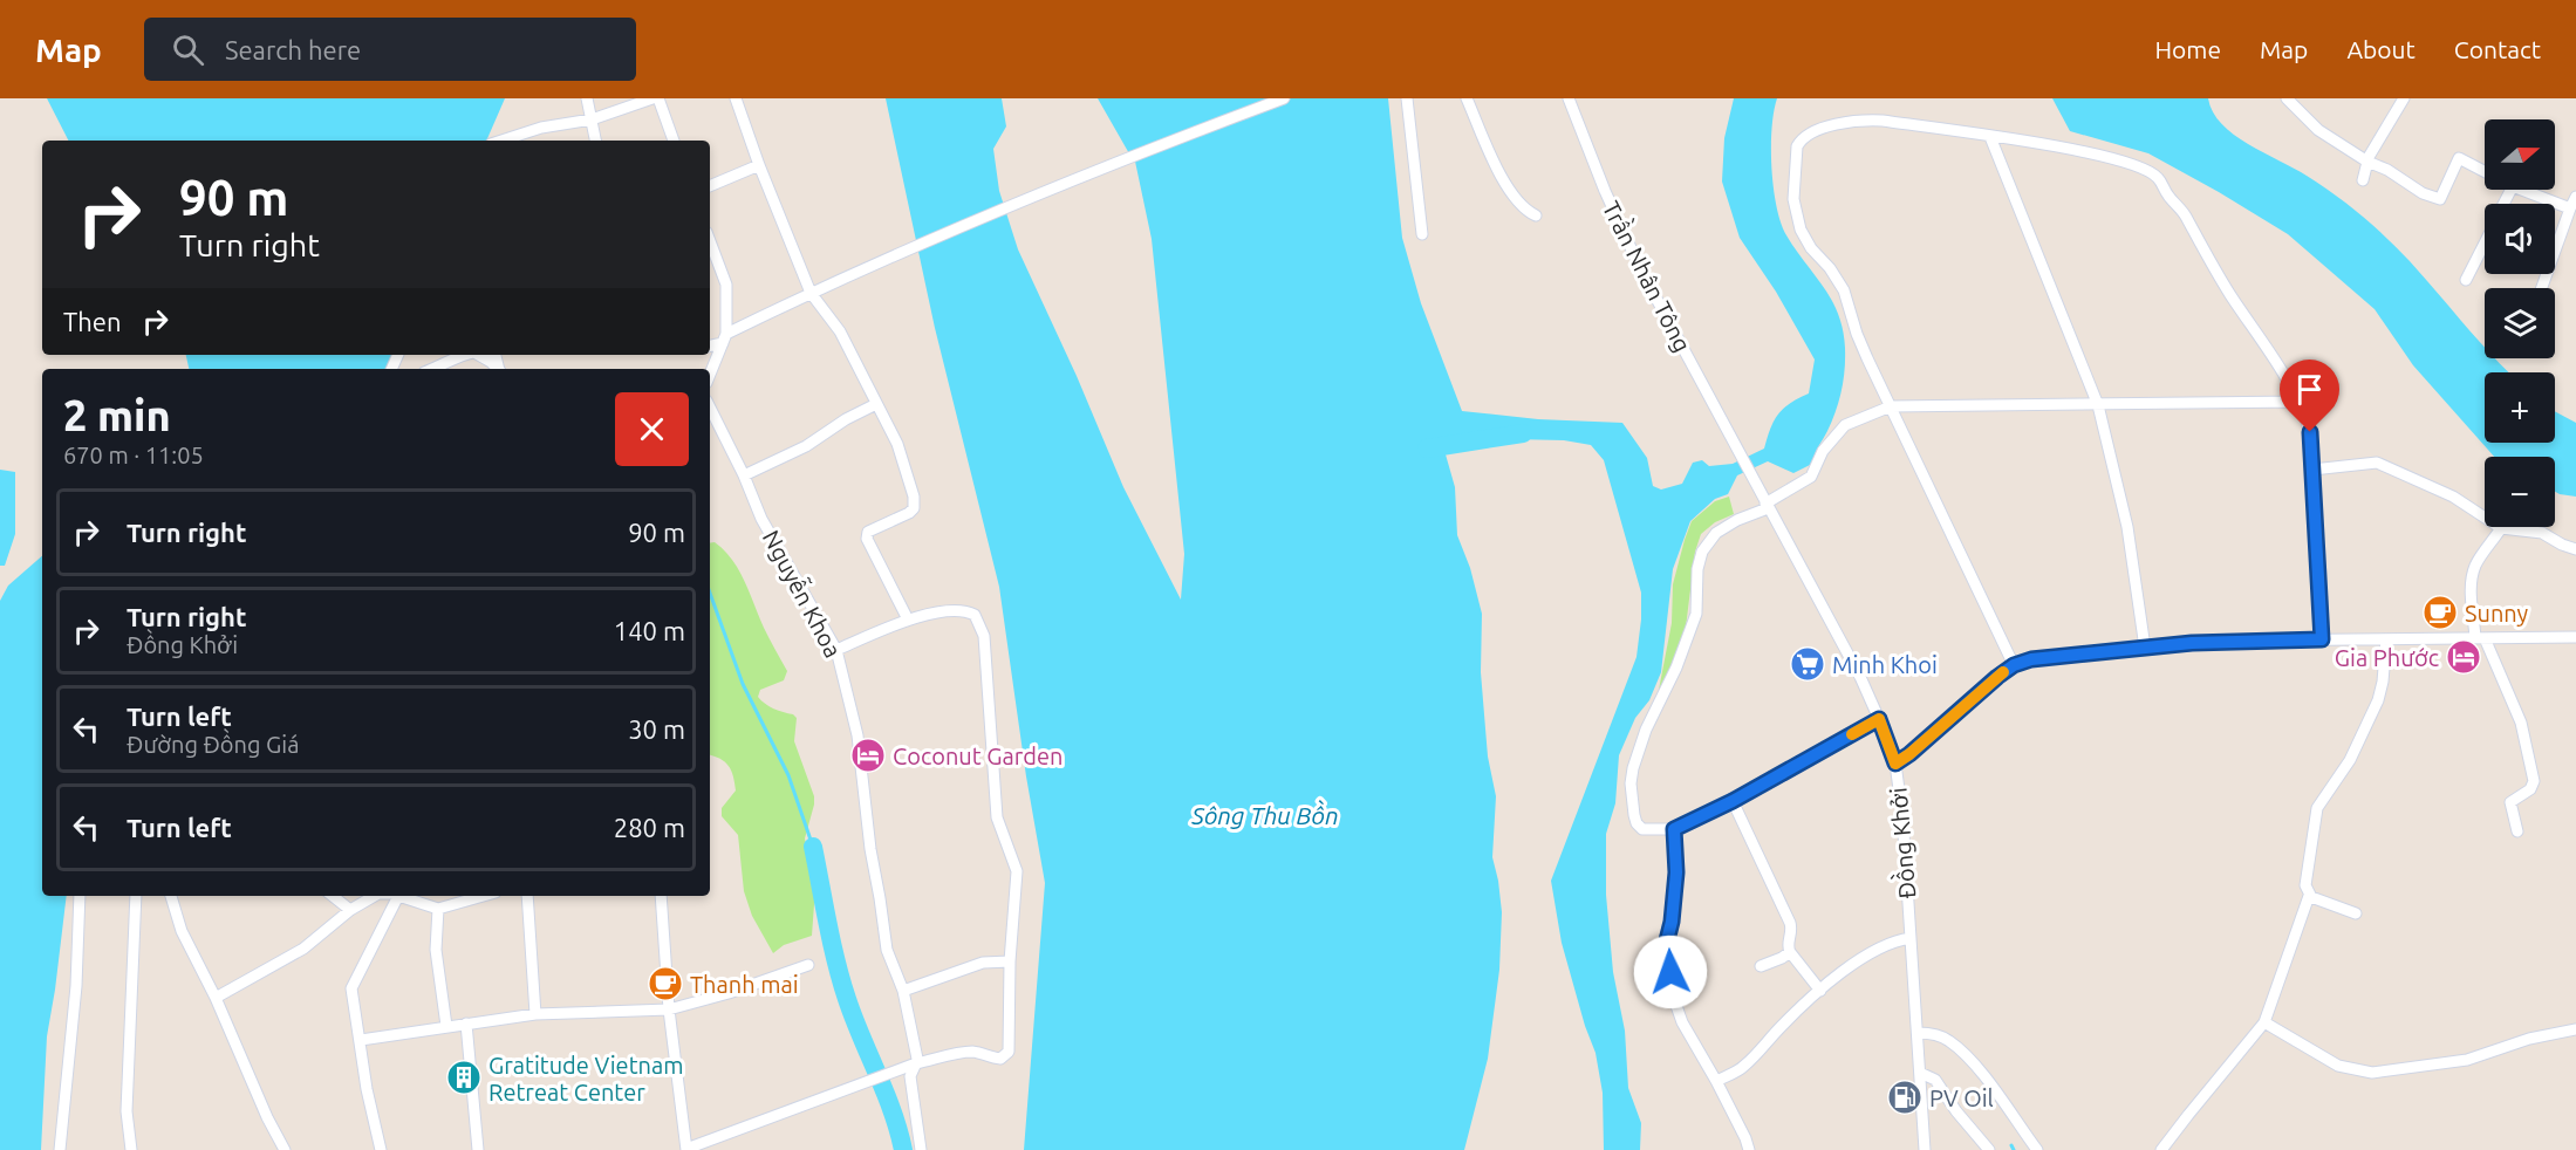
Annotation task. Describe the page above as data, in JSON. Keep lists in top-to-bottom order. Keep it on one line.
{"streets":{"street":["Trần Nhân Tông","Nguyễn Khoa","Đồng Khởi"]},"crossings":[["Trần Nhân Tông","Đồng Khởi"]],"water":["Sông Thu Bồn"],"places":{"cafe":["Sunny","Thanh mai"],"hotel":["Gia Phước","Coconut Garden"],"supermarket":["Minh Khoi"],"building":["Gratitude Vietnam Retreat Center"],"fuel station":["PV Oil"]},"north":"right","page":{"header":"Map","search":"Search here","nav":["Home","Map","About","Contact"],"map_buttons":["+","−"],"turn":["90 m","Turn right"],"then":"Then","heading":["2 min","670 m · 11:05"],"list":[{"name":"Turn right","value":"90 m"},{"name":"Turn right","note":"Đồng Khởi","value":"140 m"},{"name":"Turn left","note":"Đường Đồng Giá","value":"30 m"},{"name":"Turn left","value":"280 m"}]}}
